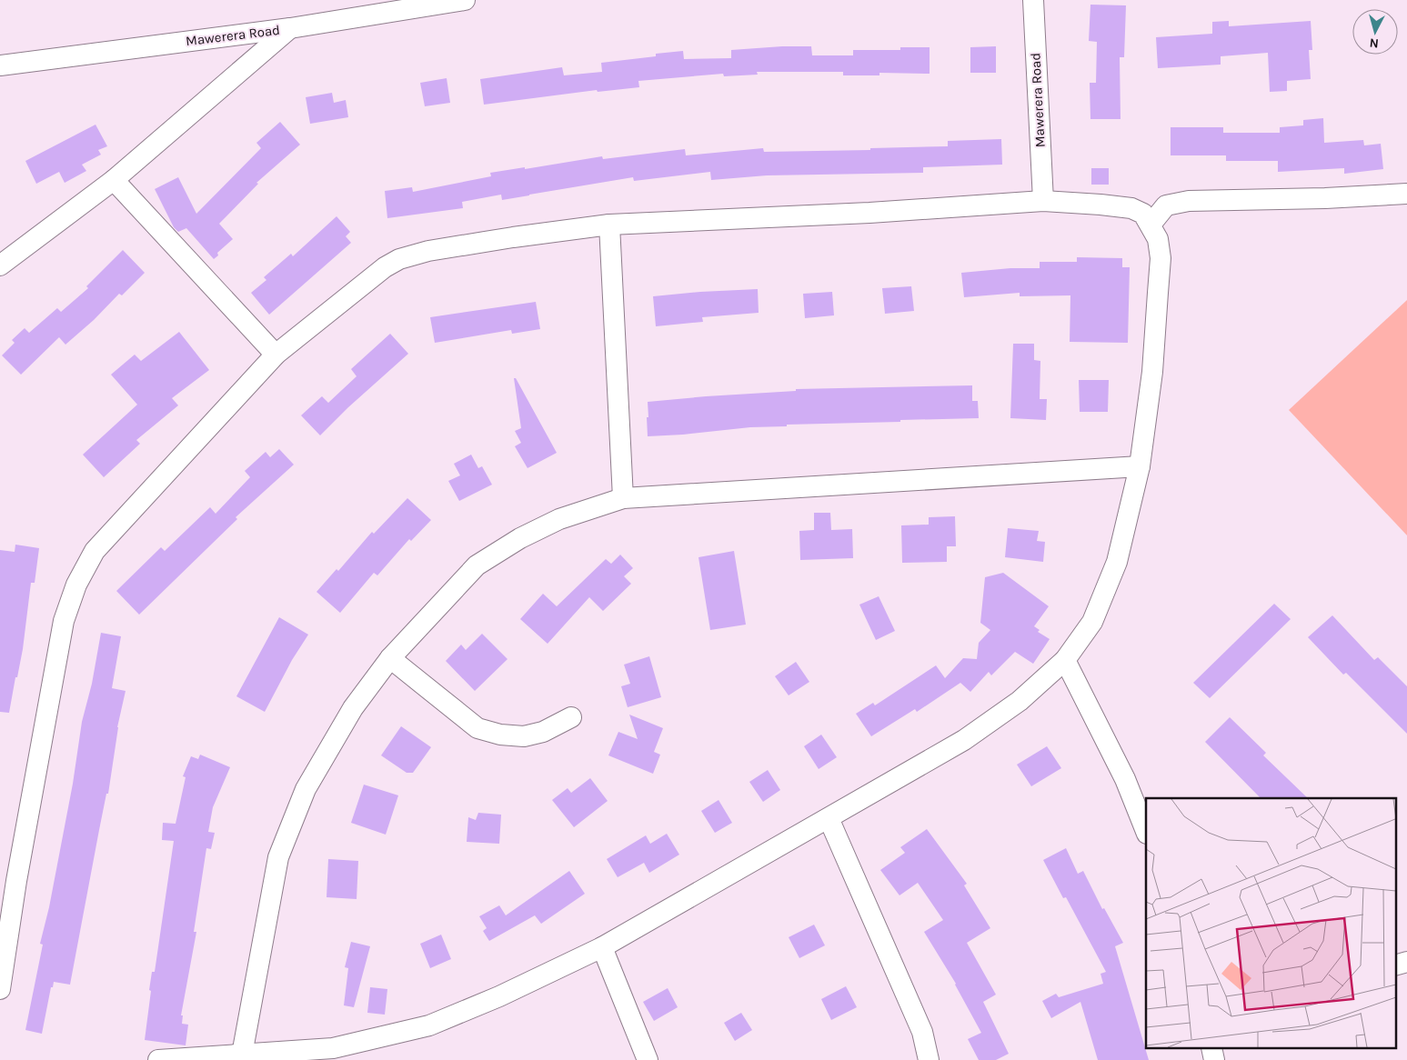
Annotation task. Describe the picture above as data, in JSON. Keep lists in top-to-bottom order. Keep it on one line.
{"streets":{"street":["Mawerera Road"]},"north":"bottom"}
